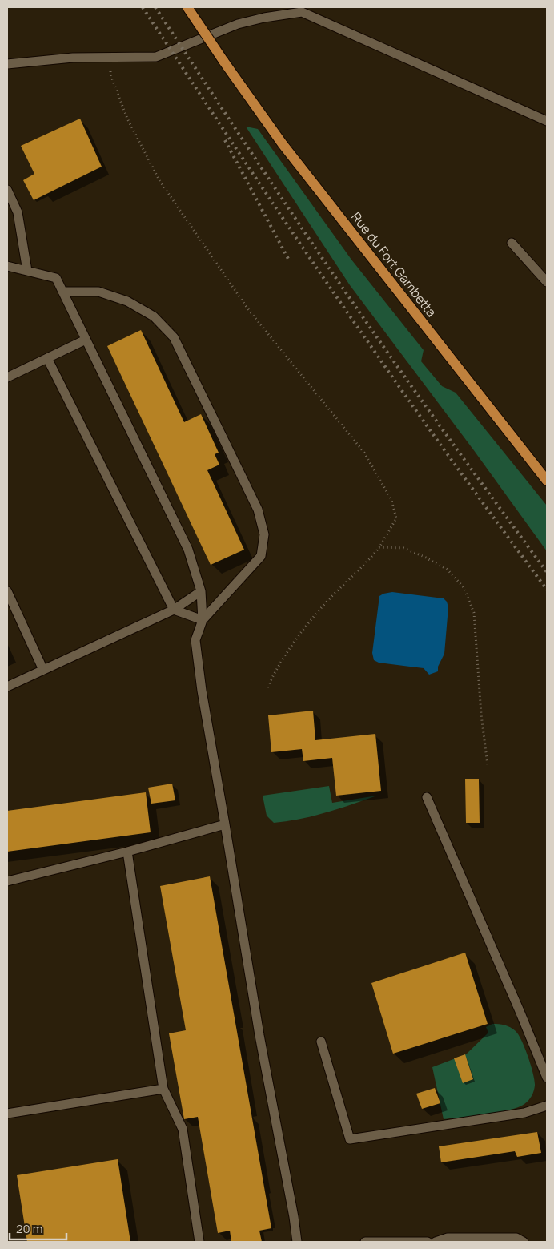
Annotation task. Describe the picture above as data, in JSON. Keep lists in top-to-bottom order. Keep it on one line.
{"streets":{"main road":["Rue du Fort Gambetta"]},"scale_bar":"20 m"}
